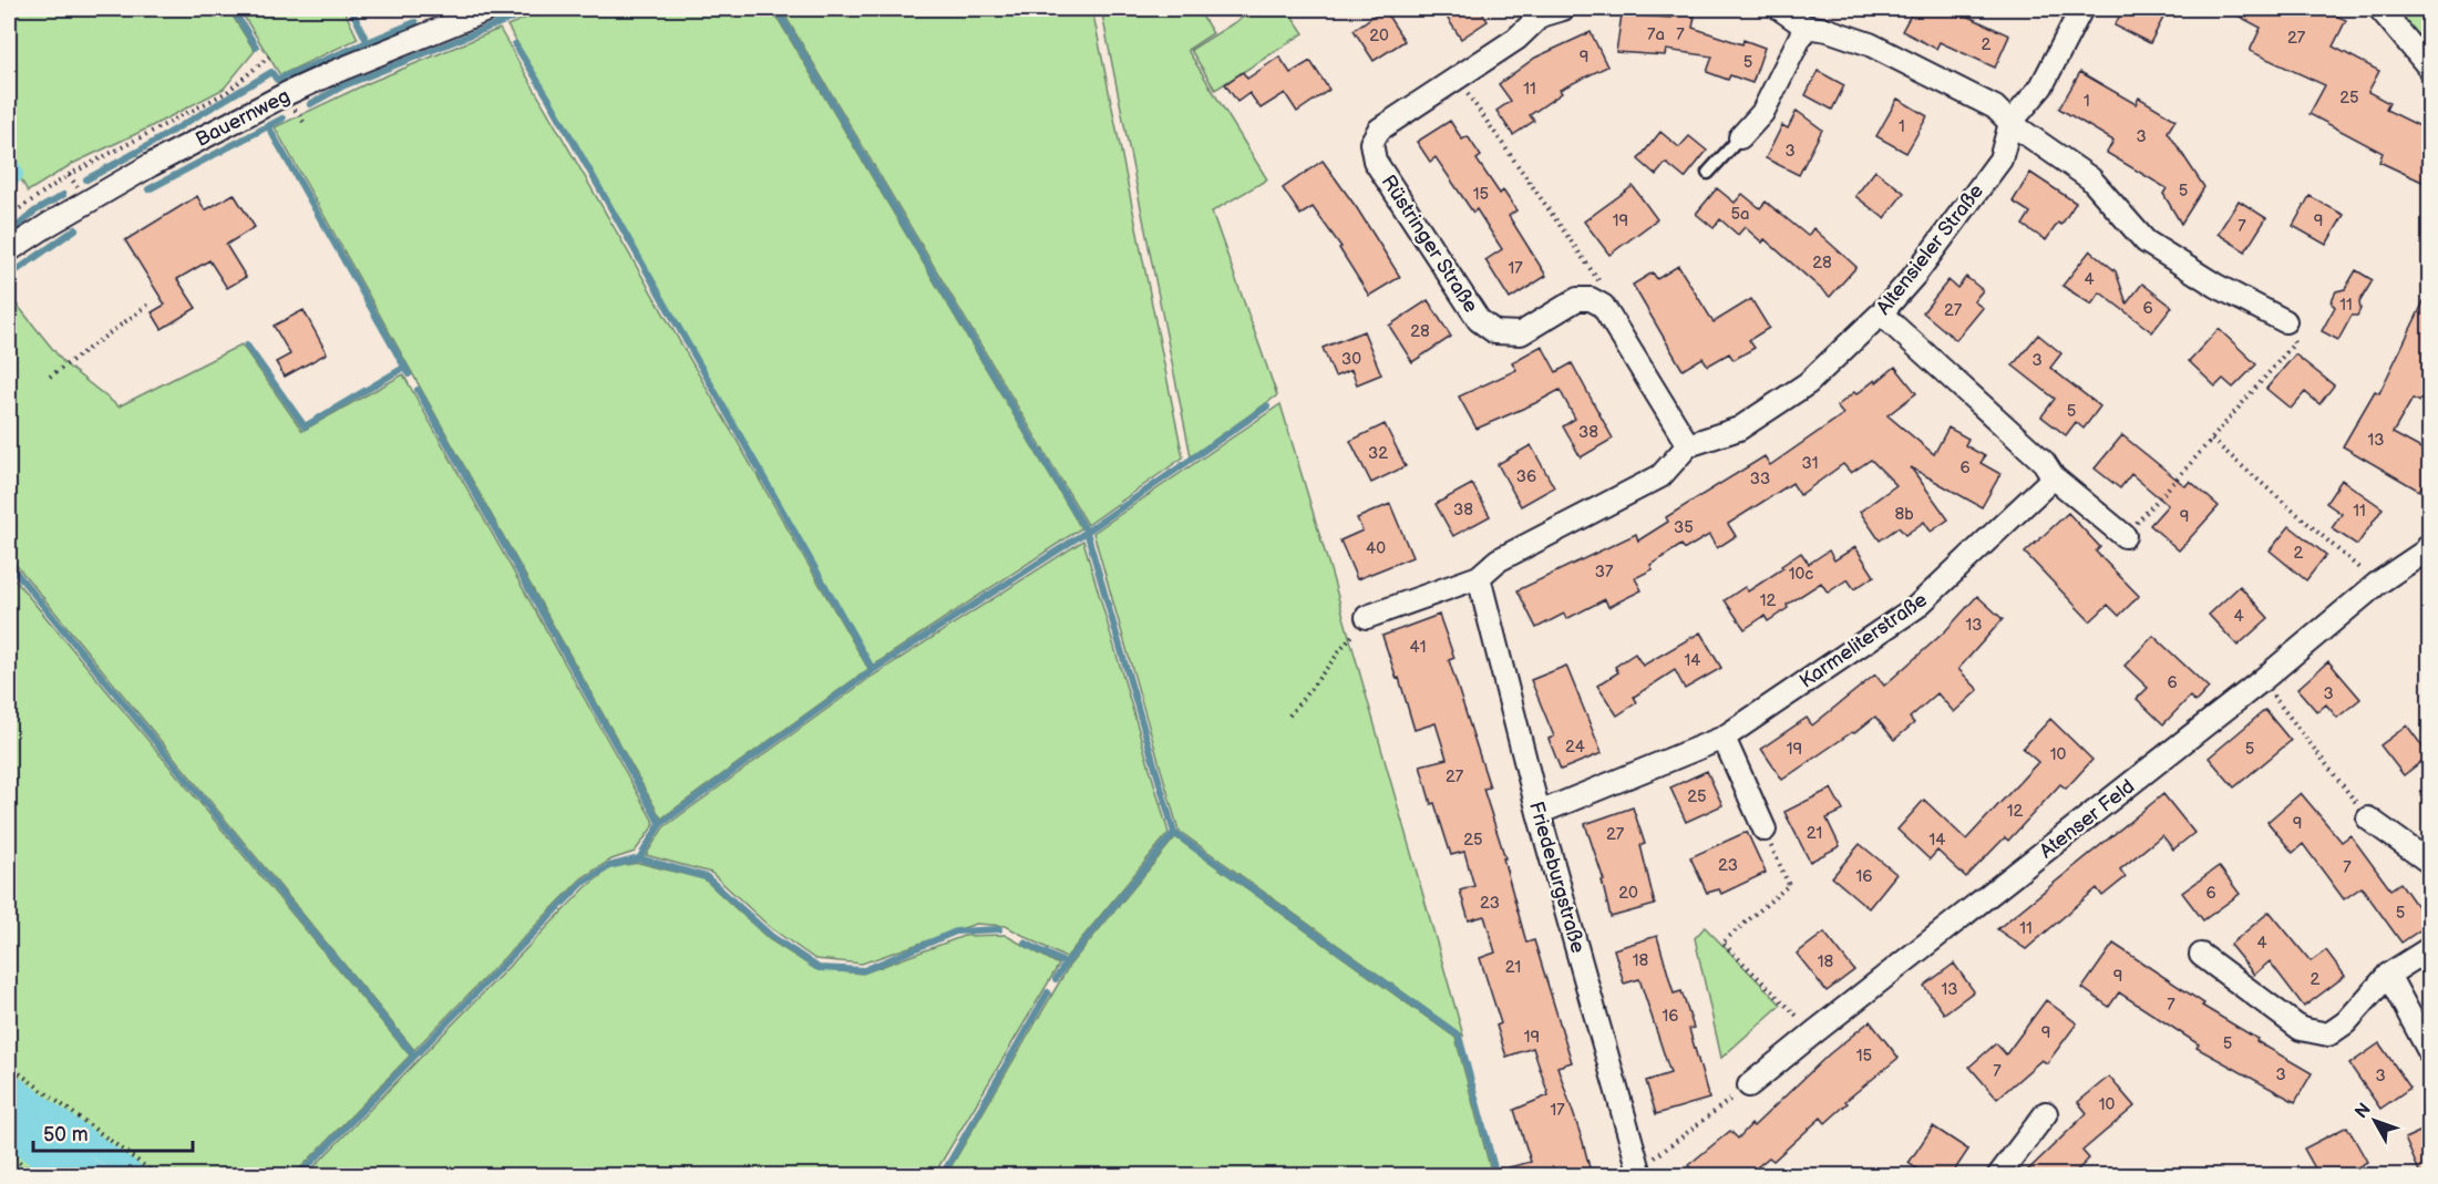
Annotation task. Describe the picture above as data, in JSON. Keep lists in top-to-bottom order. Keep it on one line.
{"streets":{"street":["Bauernweg","Rüstringer Straße","Altensieler Straße","Karmeliterstraße","Atenser Feld","Friedeburgstraße"]},"crossings":[["Karmeliterstraße","Friedeburgstraße"]],"house_numbers":["7a","7","20","27","2","9","5","11","25","1","1","3","3","5","15","5a","19","9","7","28","17","4","11","6","27","28","30","3","5","38","13","32","31","6","36","33","38","11","8b","9","35","40","2","37","10c","12","4","13","41","14","6","3","24","19","5","10","27","25","12","9","21","27","25","14","23","7","16","20","6","23","5","11","4","18","18","21","9","2","13","7","16","9","19","5","15","7","3","3","10","17"],"scale_bar":"50 m","north":"top left"}
